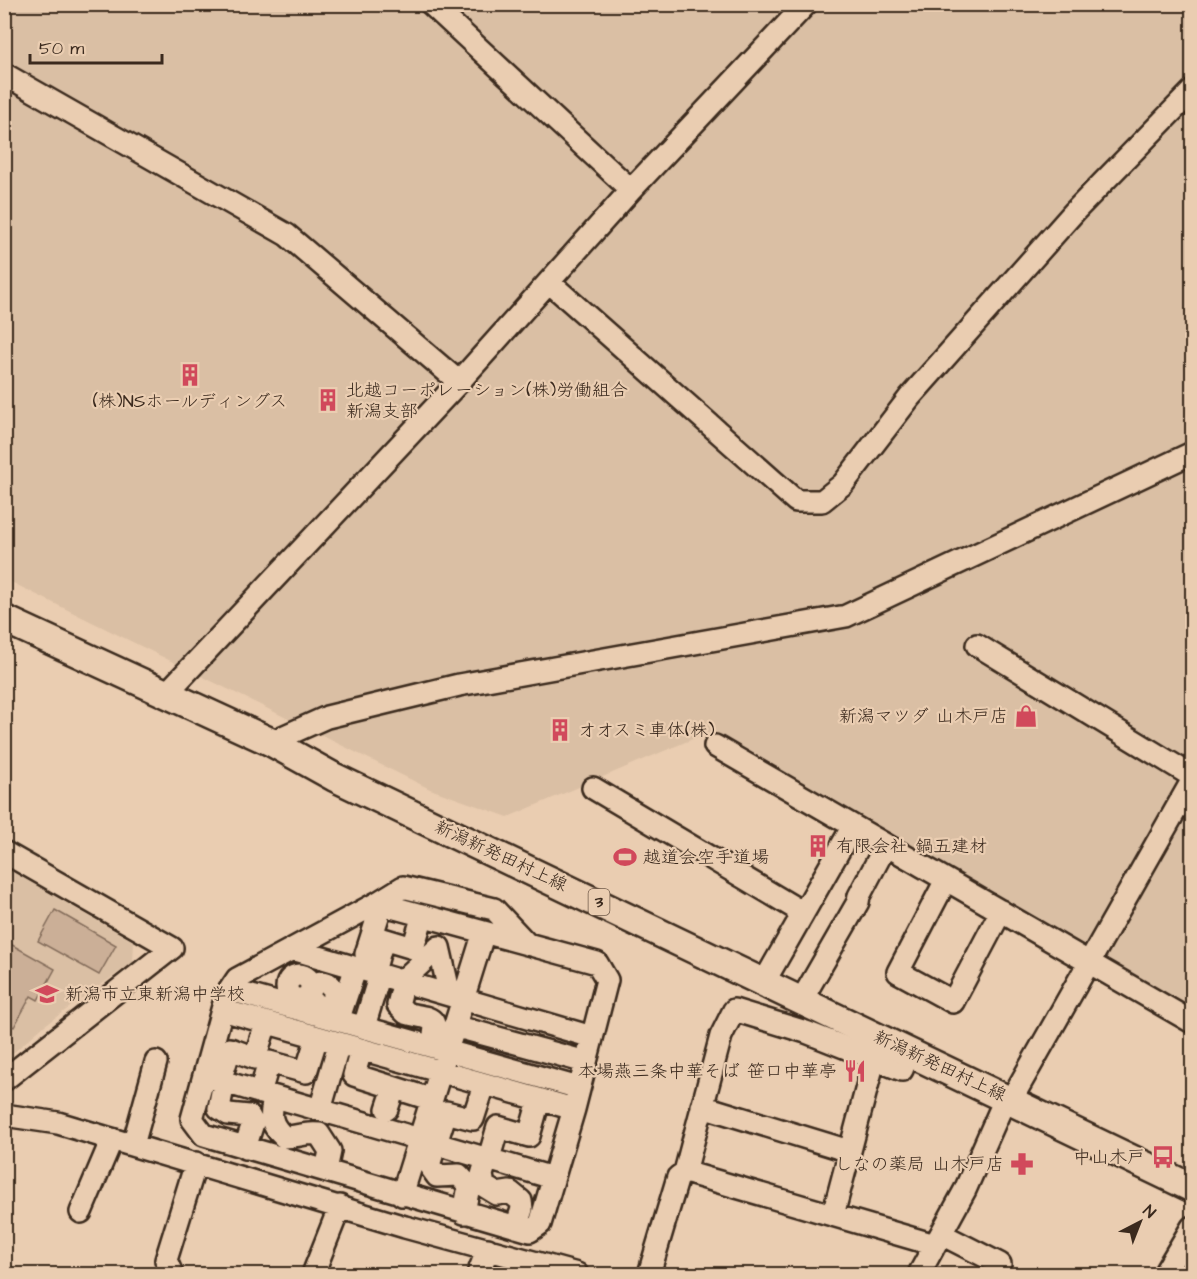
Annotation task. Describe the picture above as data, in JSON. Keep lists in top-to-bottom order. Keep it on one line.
{"streets":{"main road":["新潟新発田村上線","3"]},"places":{"building":["(株)NSホールディングス","北越コーポレーション(株)労働組合 新潟支部","オオスミ車体(株)","有限会社 鍋五建材"],"shop":["新潟マツダ 山木戸店"],"sports":["越道会空手道場"],"school or university":["新潟市立東新潟中学校"],"restaurant":["本場燕三条中華そば 笹口中華亭"],"bus stop":["中山木戸"],"pharmacy":["しなの薬局 山木戸店"]},"scale_bar":"50 m","north":"top right"}
